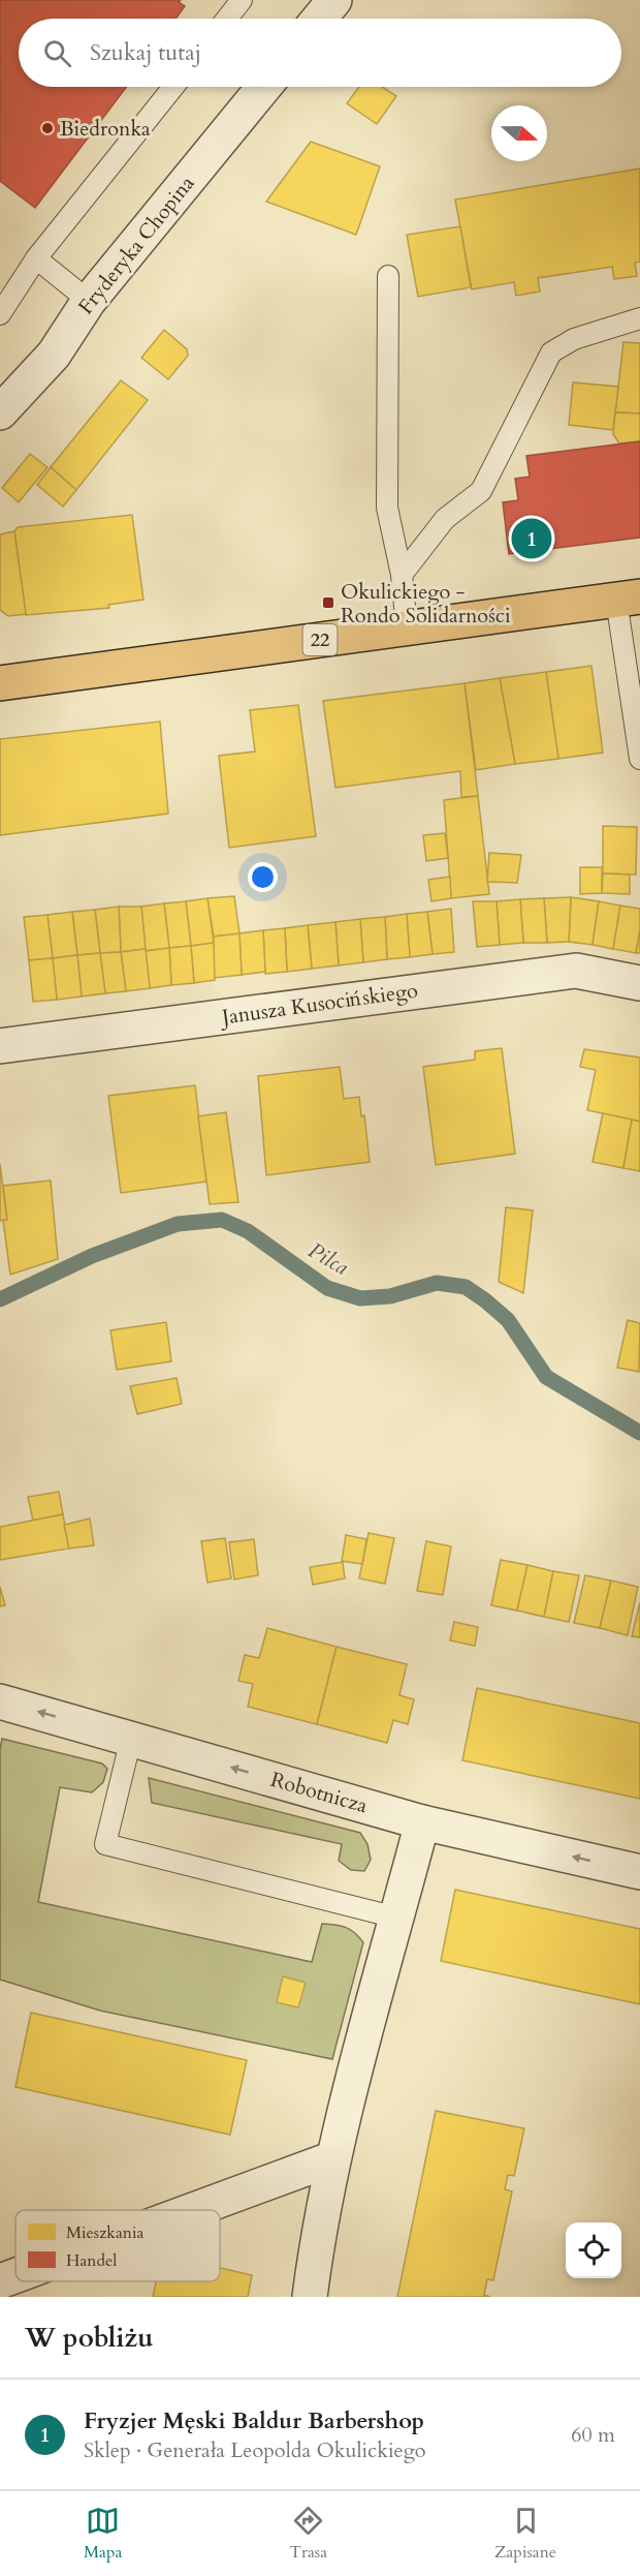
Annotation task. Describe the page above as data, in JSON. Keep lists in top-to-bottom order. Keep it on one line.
{"streets":{"main road":["22"],"street":["Fryderyka Chopina","Janusza Kusocińskiego","Robotnicza"]},"one_way":["Robotnicza"],"water":["Pilca"],"places":{"other":["Biedronka"],"transit":["Okulickiego - Rondo Solidarności"]},"legend":["Mieszkania","Handel"],"north":"right","page":{"search":"Szukaj tutaj","pins":"1","heading":"W pobliżu","list":[{"mark":"1","name":"Fryzjer Męski Baldur Barbershop","note":"Sklep · Generała Leopolda Okulickiego","value":"60 m"}],"nav":["Mapa","Trasa","Zapisane"]}}
